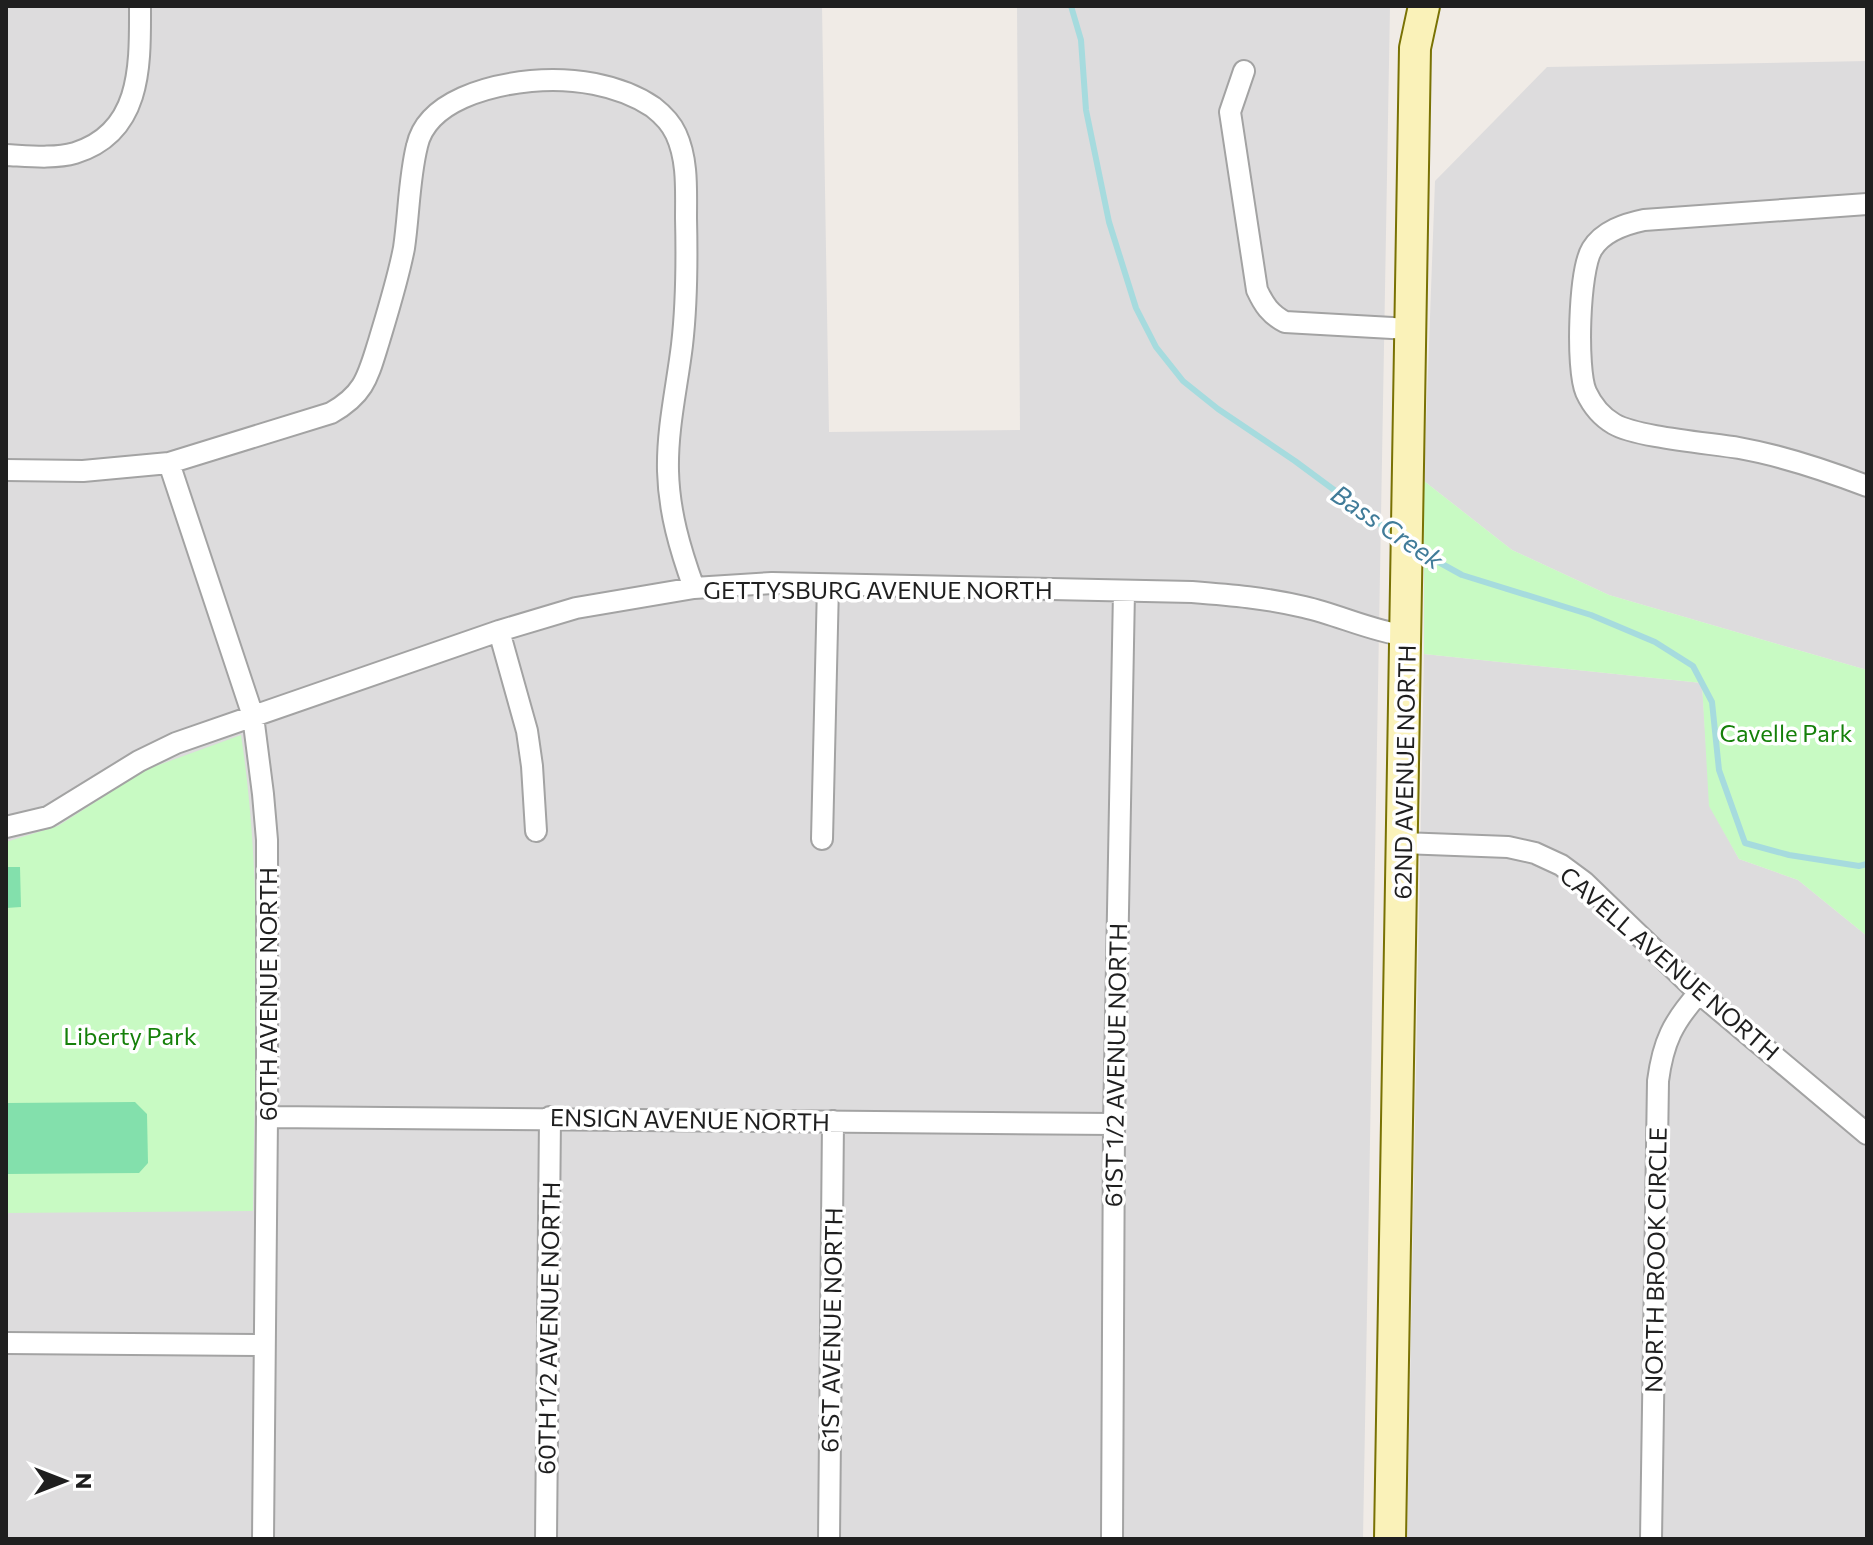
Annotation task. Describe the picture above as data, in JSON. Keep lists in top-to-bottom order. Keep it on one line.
{"streets":{"street":["GETTYSBURG AVENUE NORTH","62ND AVENUE NORTH","CAVELL AVENUE NORTH","60TH AVENUE NORTH","61ST 1/2 AVENUE NORTH","ENSIGN AVENUE NORTH","NORTH BROOK CIRCLE","60TH 1/2 AVENUE NORTH","61ST AVENUE NORTH"]},"crossings":[["GETTYSBURG AVENUE NORTH","62ND AVENUE NORTH"],["GETTYSBURG AVENUE NORTH","60TH AVENUE NORTH"],["GETTYSBURG AVENUE NORTH","61ST 1/2 AVENUE NORTH"],["62ND AVENUE NORTH","CAVELL AVENUE NORTH"],["CAVELL AVENUE NORTH","NORTH BROOK CIRCLE"],["60TH AVENUE NORTH","ENSIGN AVENUE NORTH"],["61ST 1/2 AVENUE NORTH","ENSIGN AVENUE NORTH"],["ENSIGN AVENUE NORTH","60TH 1/2 AVENUE NORTH"],["ENSIGN AVENUE NORTH","61ST AVENUE NORTH"]],"water":["Bass Creek"],"parks":["Cavelle Park","Liberty Park"],"north":"right"}
